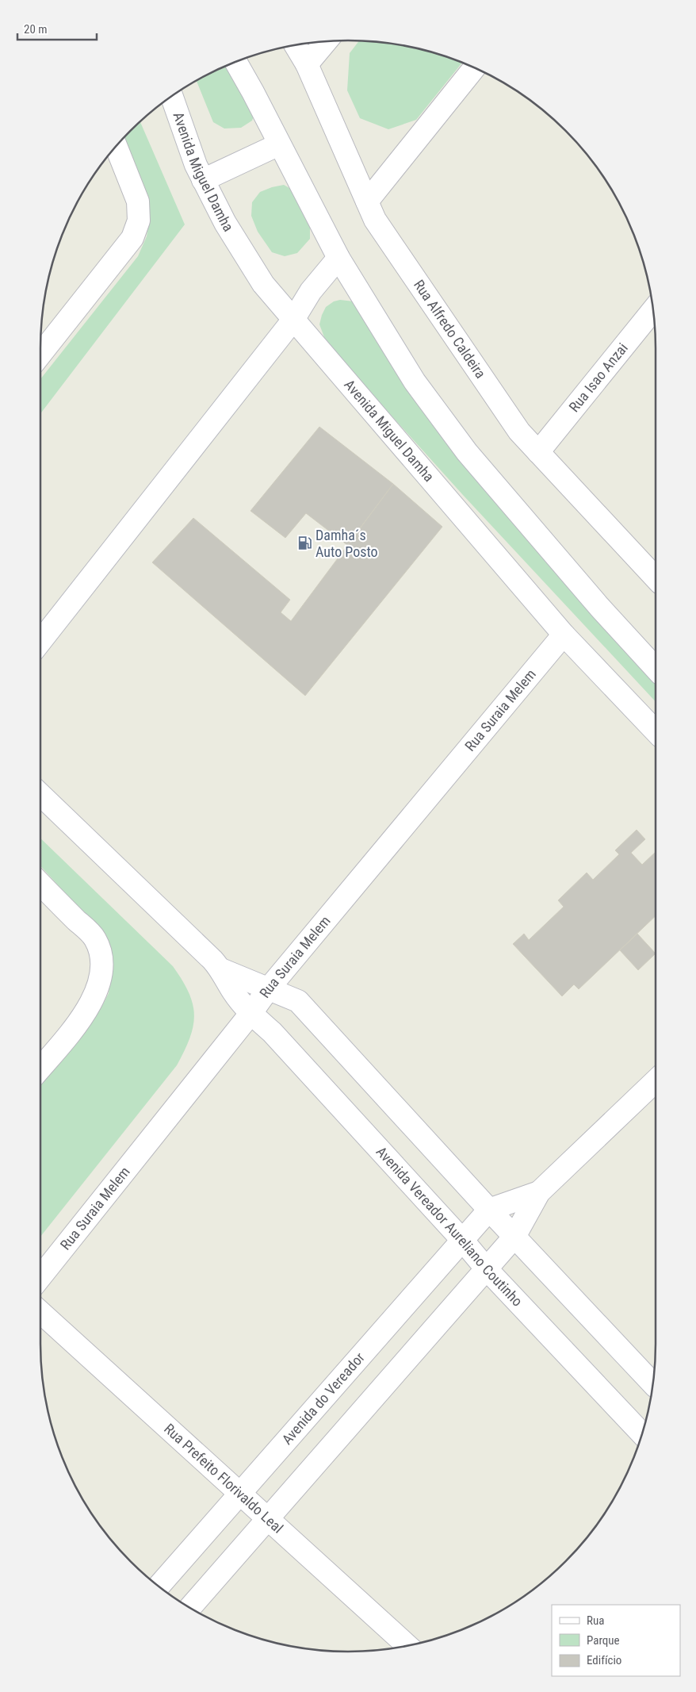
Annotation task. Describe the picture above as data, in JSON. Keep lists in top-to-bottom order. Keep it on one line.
{"streets":{"street":["Avenida Miguel Damha","Rua Alfredo Caldeira","Rua Isao Anzai","Rua Suraia Melem","Avenida Vereador Aureliano Coutinho","Avenida do Vereador","Rua Prefeito Florivaldo Leal"]},"crossings":[["Avenida Miguel Damha","Rua Suraia Melem"],["Rua Alfredo Caldeira","Rua Isao Anzai"],["Rua Suraia Melem","Avenida Vereador Aureliano Coutinho"],["Avenida Vereador Aureliano Coutinho","Avenida do Vereador"],["Avenida do Vereador","Rua Prefeito Florivaldo Leal"]],"places":{"fuel station":["Damha´s Auto Posto"]},"legend":["Rua","Parque","Edifício"],"scale_bar":"20 m"}
